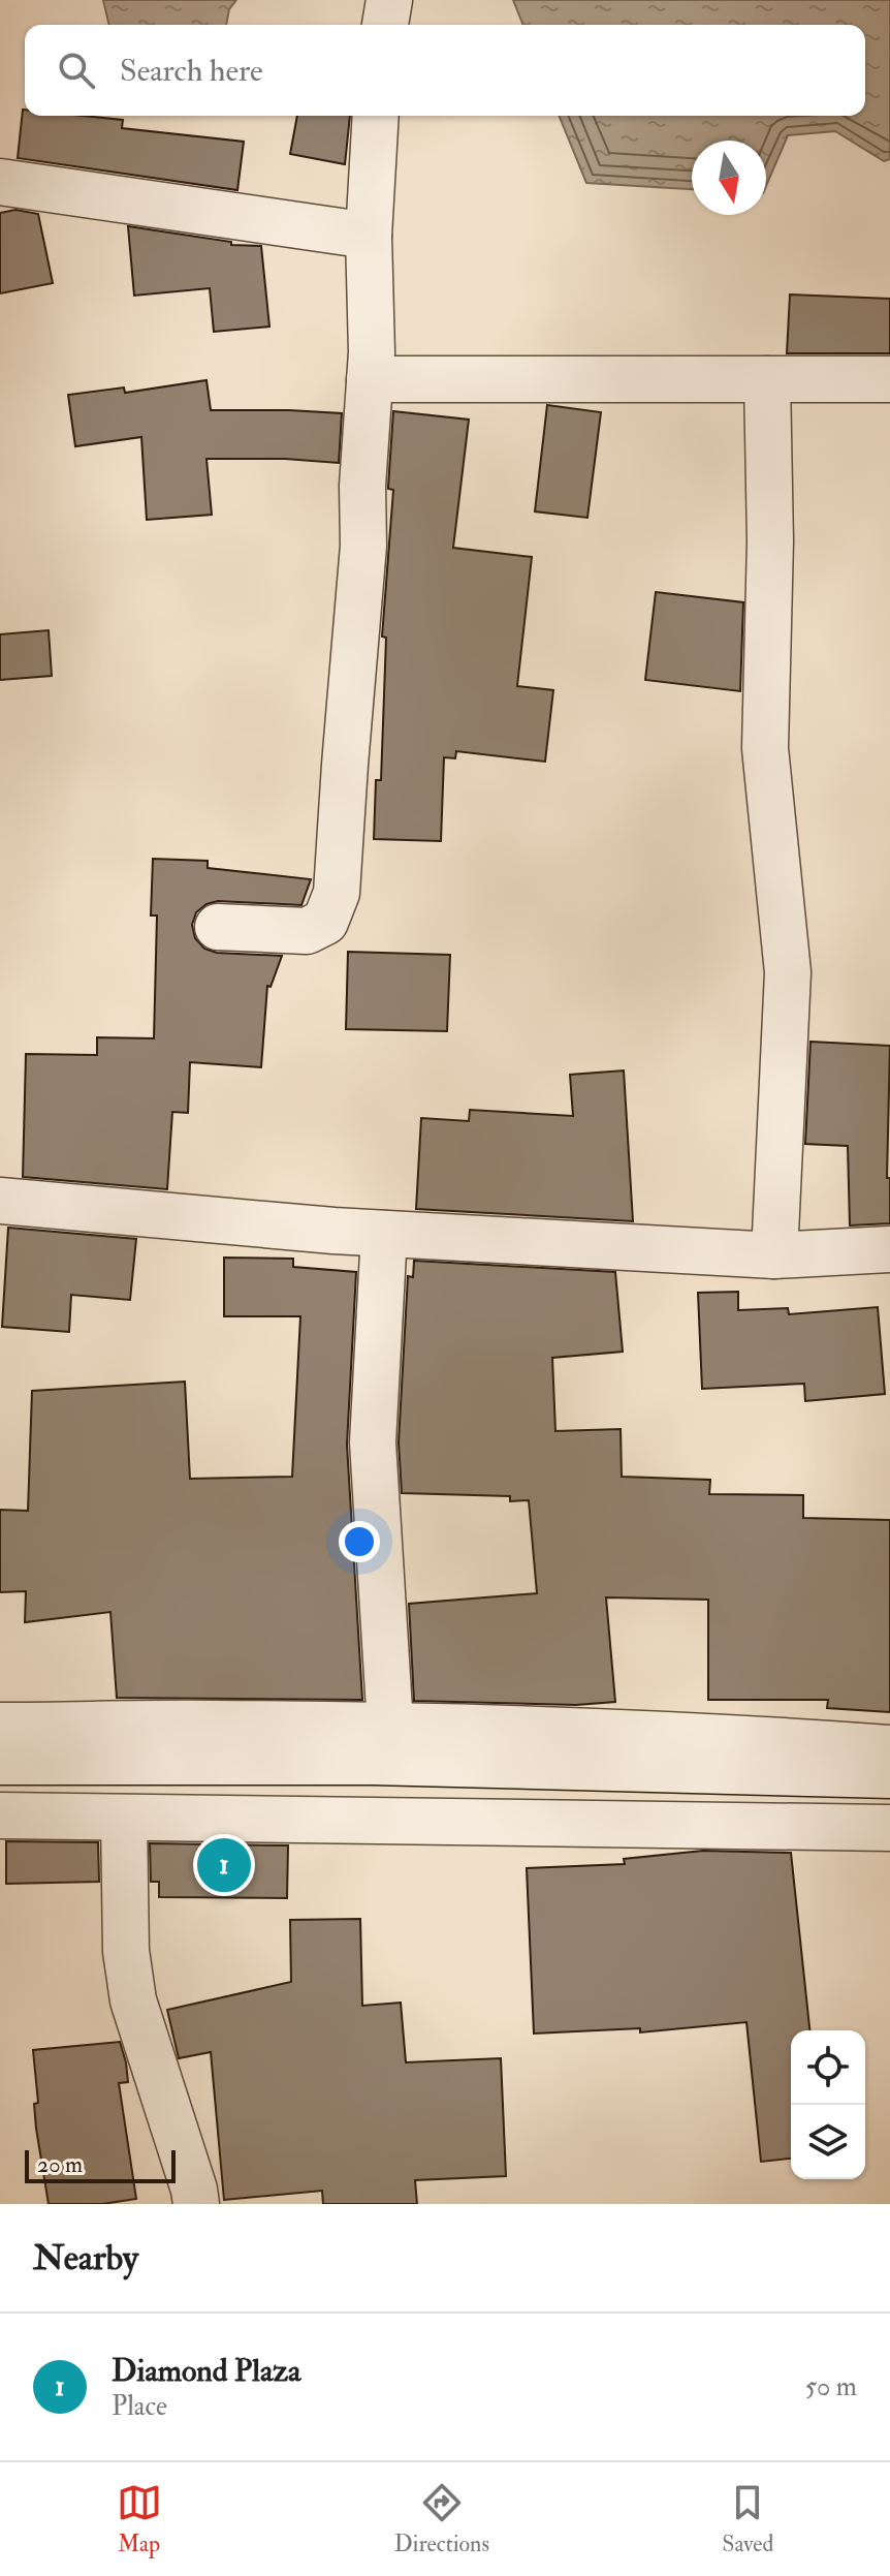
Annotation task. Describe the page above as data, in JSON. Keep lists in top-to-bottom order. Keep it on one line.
{"scale_bar":"20 m","north":"bottom","page":{"search":"Search here","pins":"1","scale":"20 m","heading":"Nearby","list":[{"mark":"1","name":"Diamond Plaza","note":"Place","value":"50 m"}],"nav":["Map","Directions","Saved"]}}
